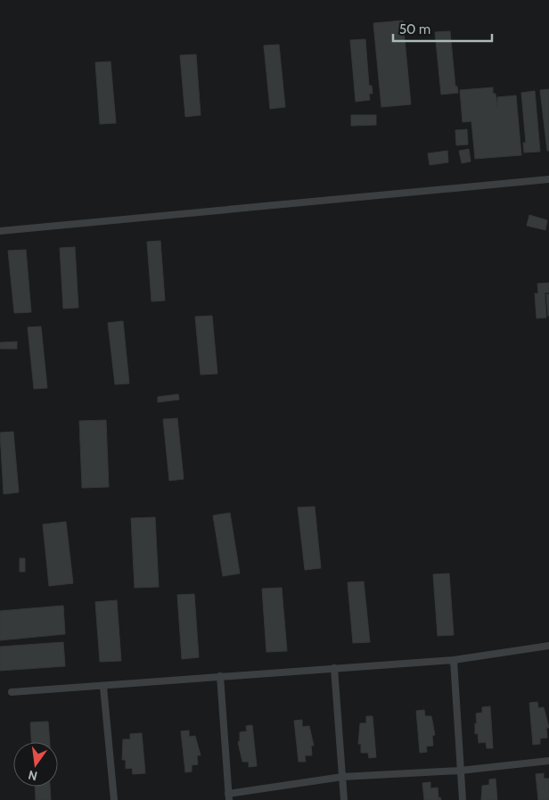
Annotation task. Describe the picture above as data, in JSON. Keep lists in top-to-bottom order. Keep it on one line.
{"scale_bar":"50 m","north":"bottom"}
